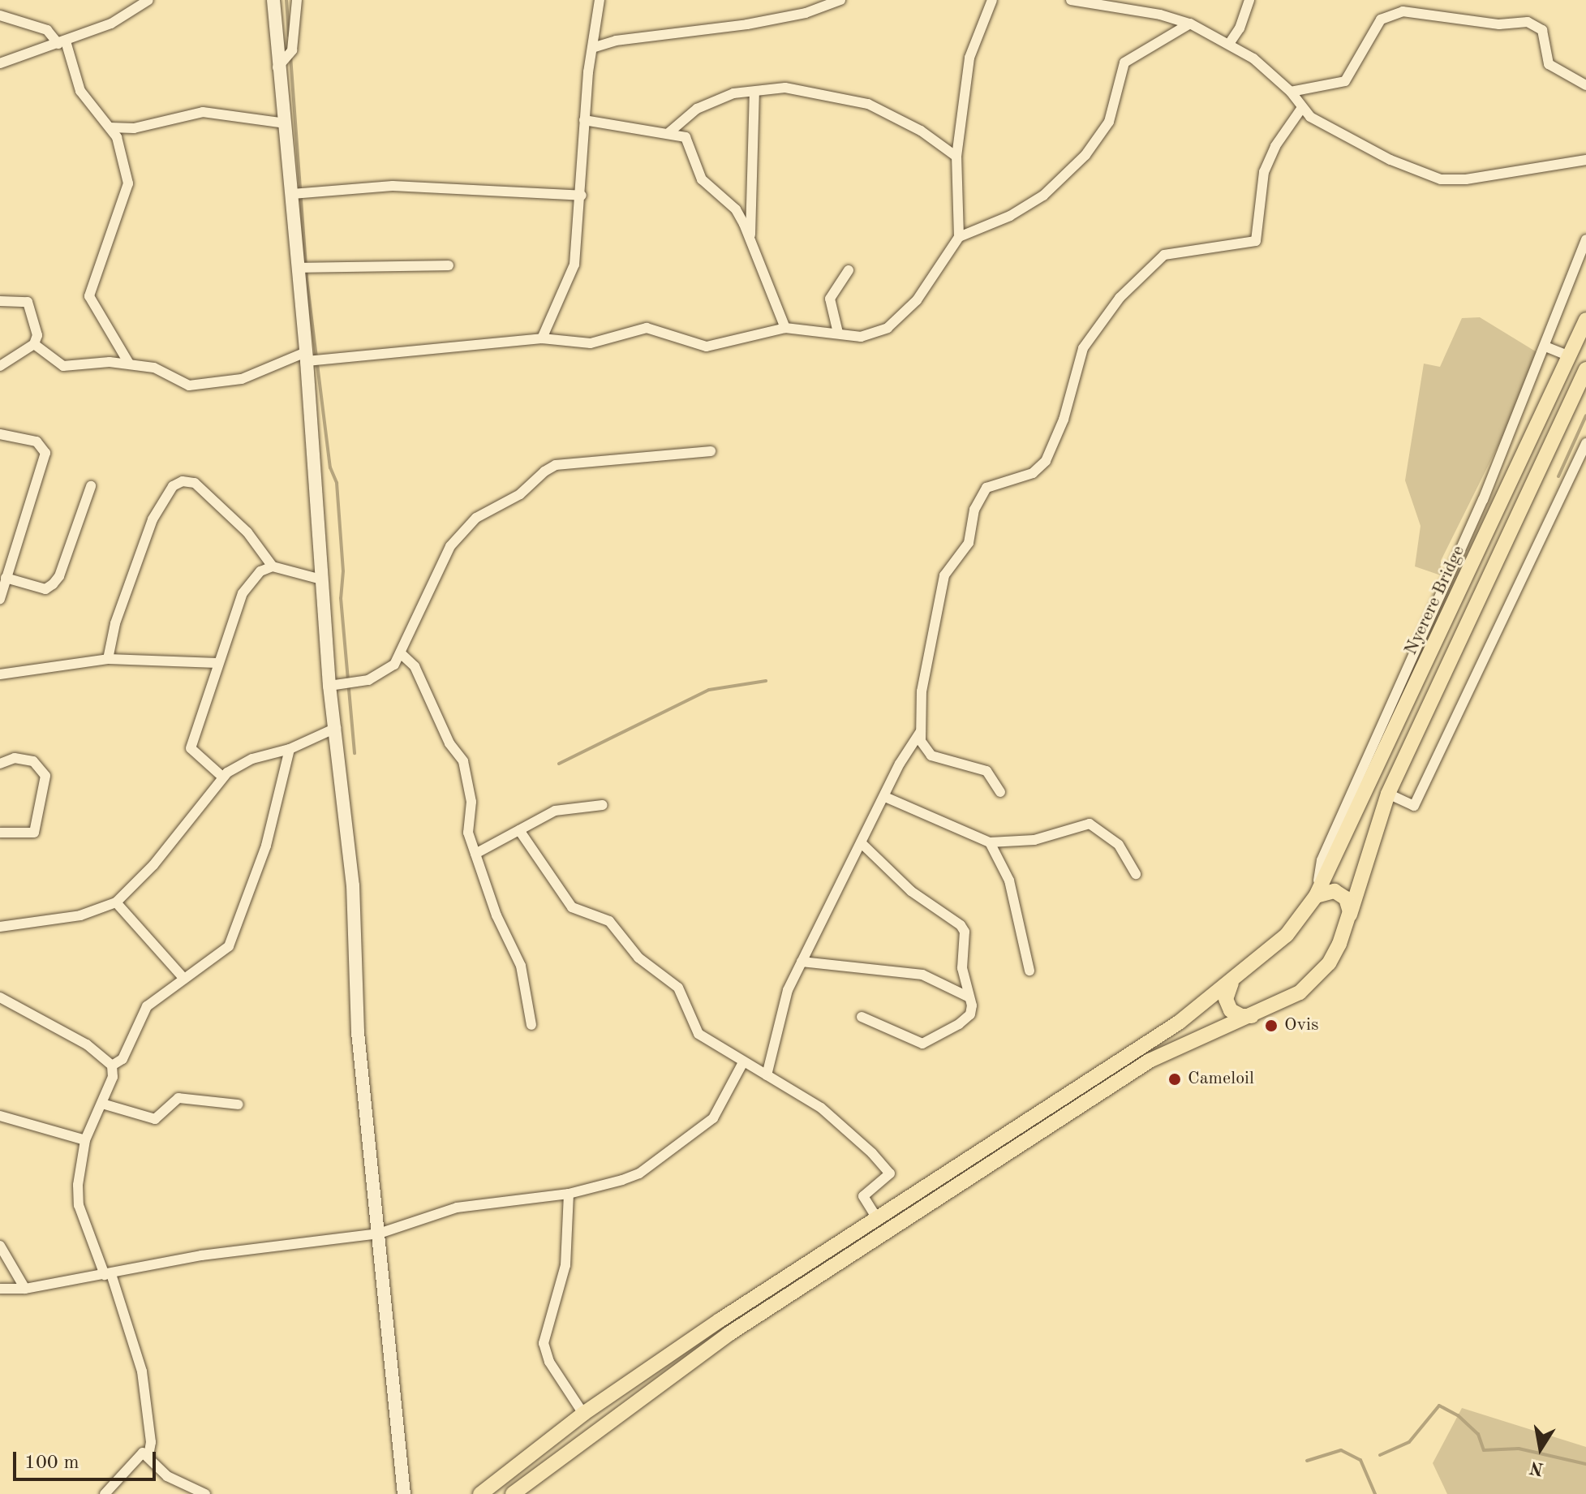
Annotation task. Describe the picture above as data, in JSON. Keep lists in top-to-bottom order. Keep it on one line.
{"streets":{"main road":["Nyerere Bridge"]},"places":["Ovis","Cameloil"],"scale_bar":"100 m","north":"bottom"}
